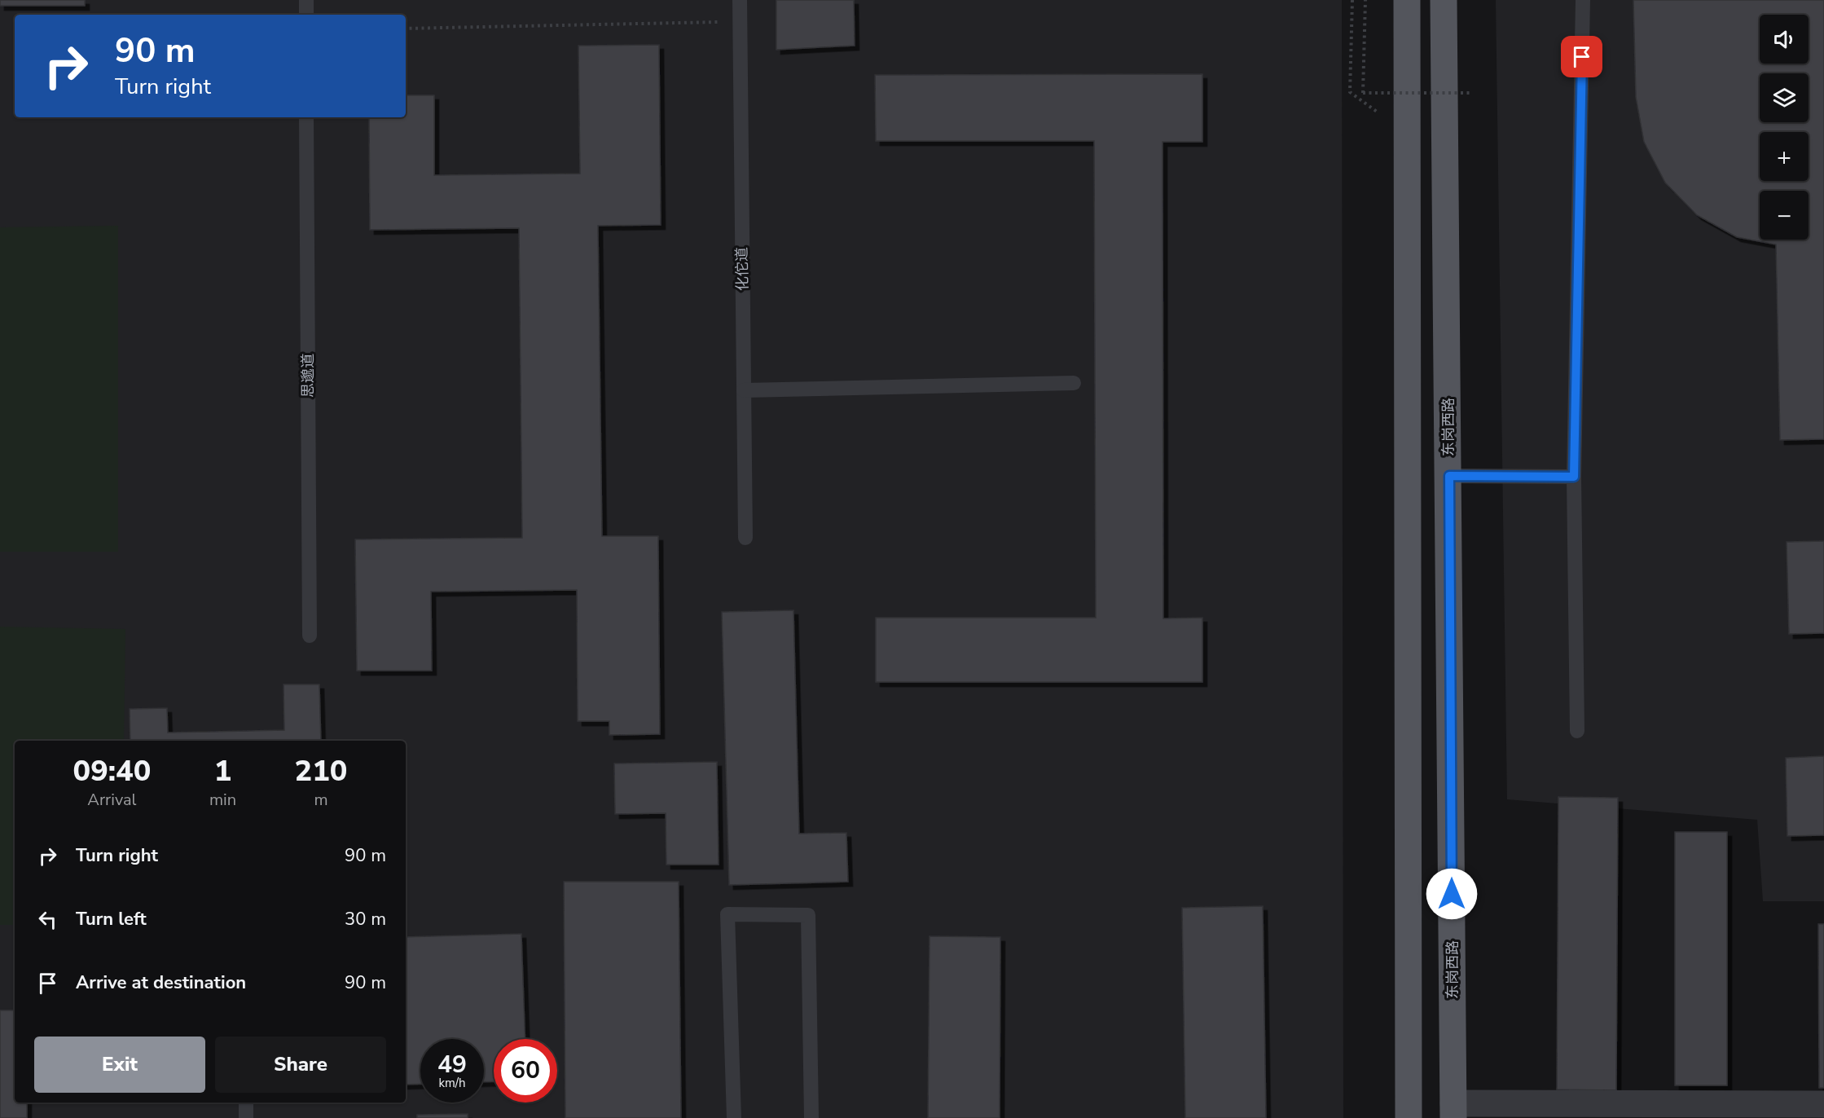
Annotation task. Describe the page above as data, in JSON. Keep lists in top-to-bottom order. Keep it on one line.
{"streets":{"main road":["东岗西路"],"lane":["化佗道","思邈道"]},"page":{"map_buttons":["+","−"],"turn":["90 m","Turn right"],"eta":["09:40","Arrival","1","min","210","m"],"list":[{"name":"Turn right","value":"90 m"},{"name":"Turn left","value":"30 m"},{"name":"Arrive at destination","value":"90 m"}],"buttons":["Exit","Share"],"speed":"49 km/h","limit":"60"}}
